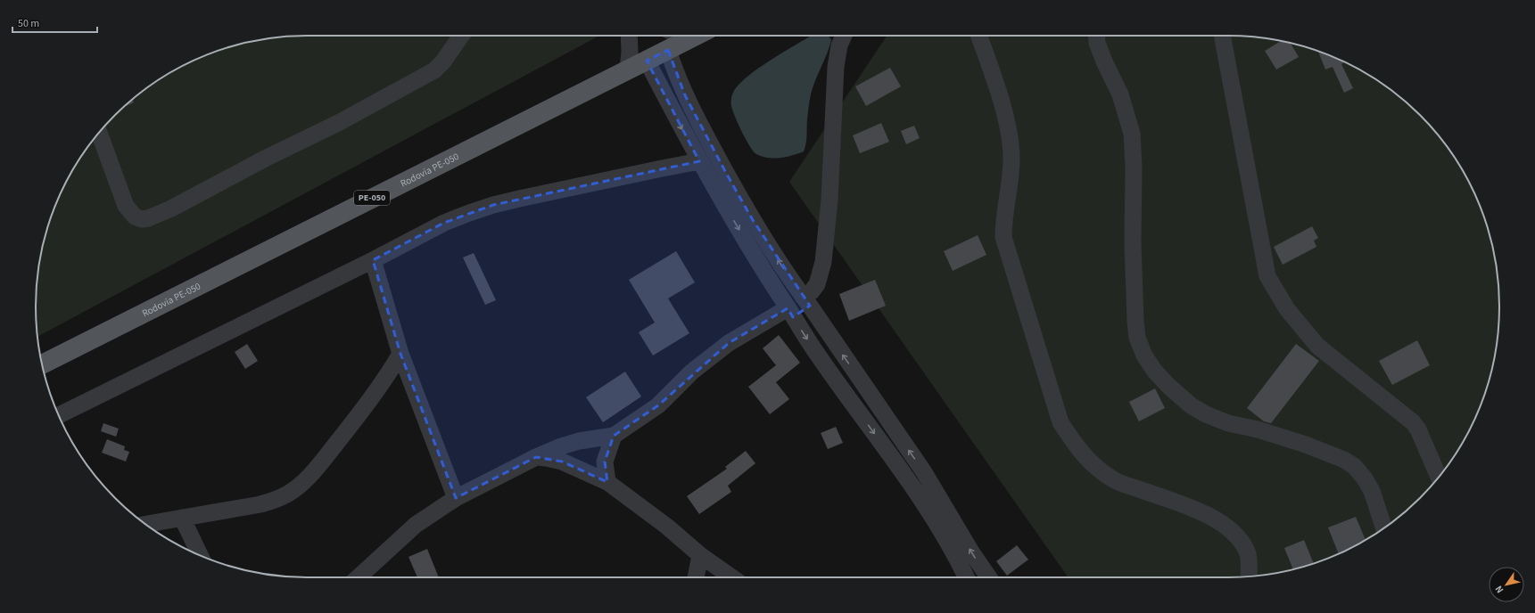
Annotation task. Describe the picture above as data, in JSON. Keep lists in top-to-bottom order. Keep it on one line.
{"streets":{"main road":["Rodovia PE-050","PE-050"]},"scale_bar":"50 m","north":"bottom left"}
